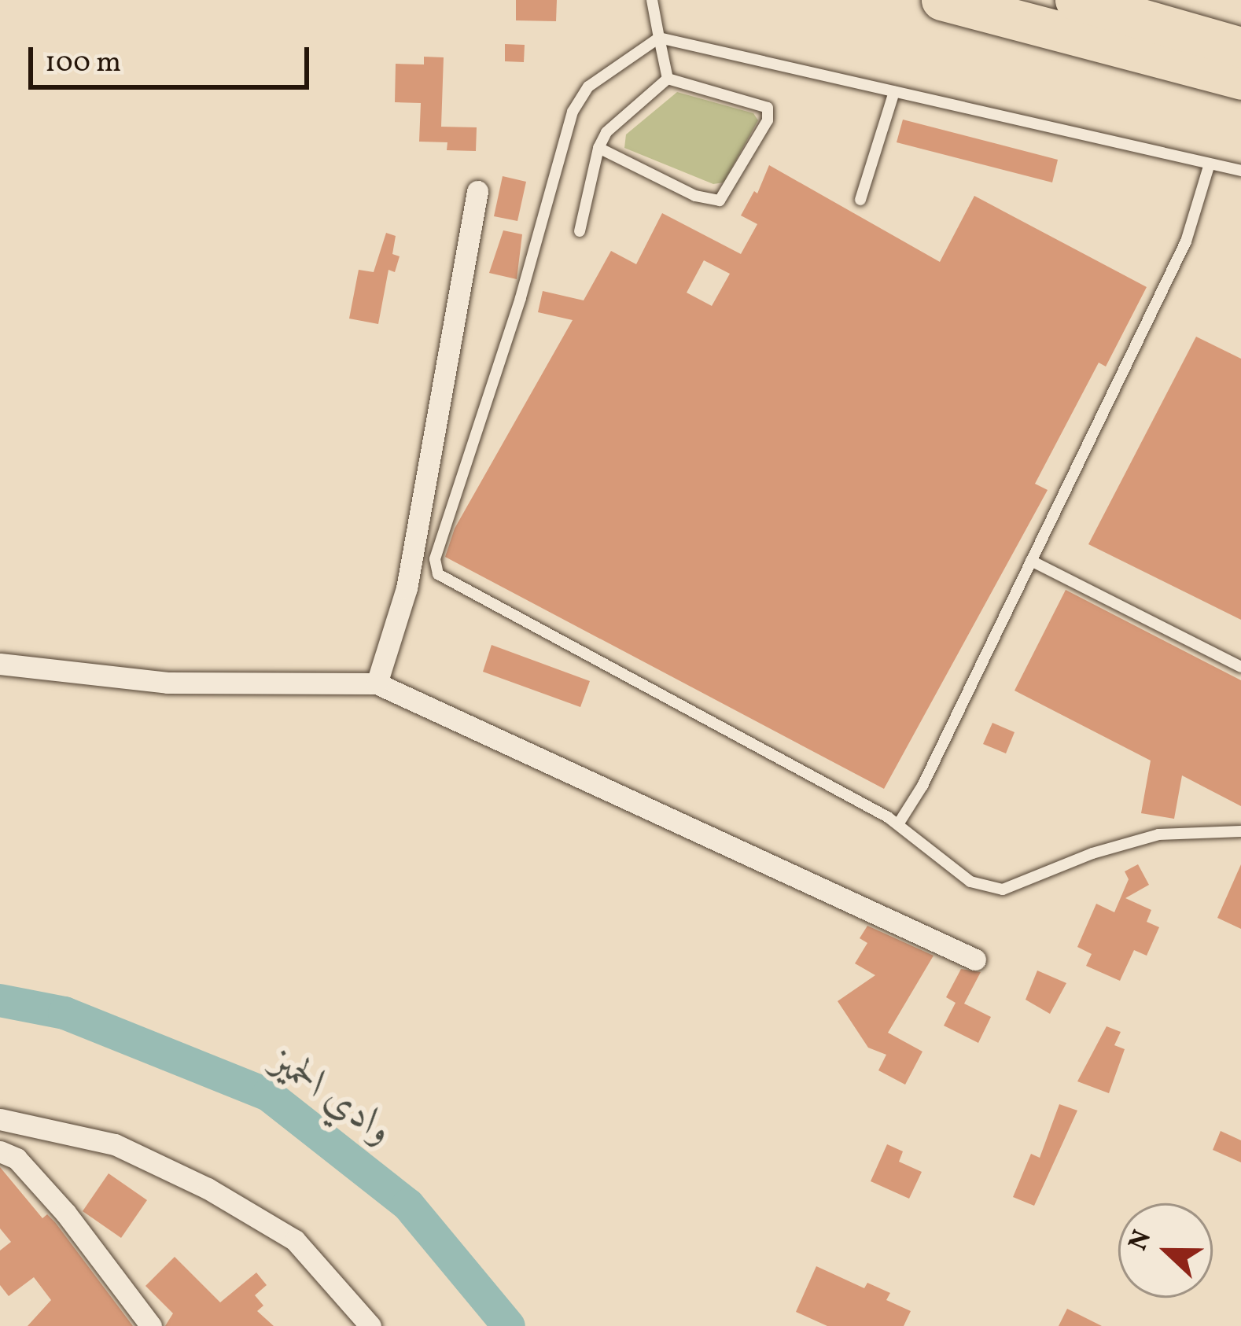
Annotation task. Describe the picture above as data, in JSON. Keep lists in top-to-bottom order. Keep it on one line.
{"water":["وادي الحميز"],"scale_bar":"100 m","north":"left"}
